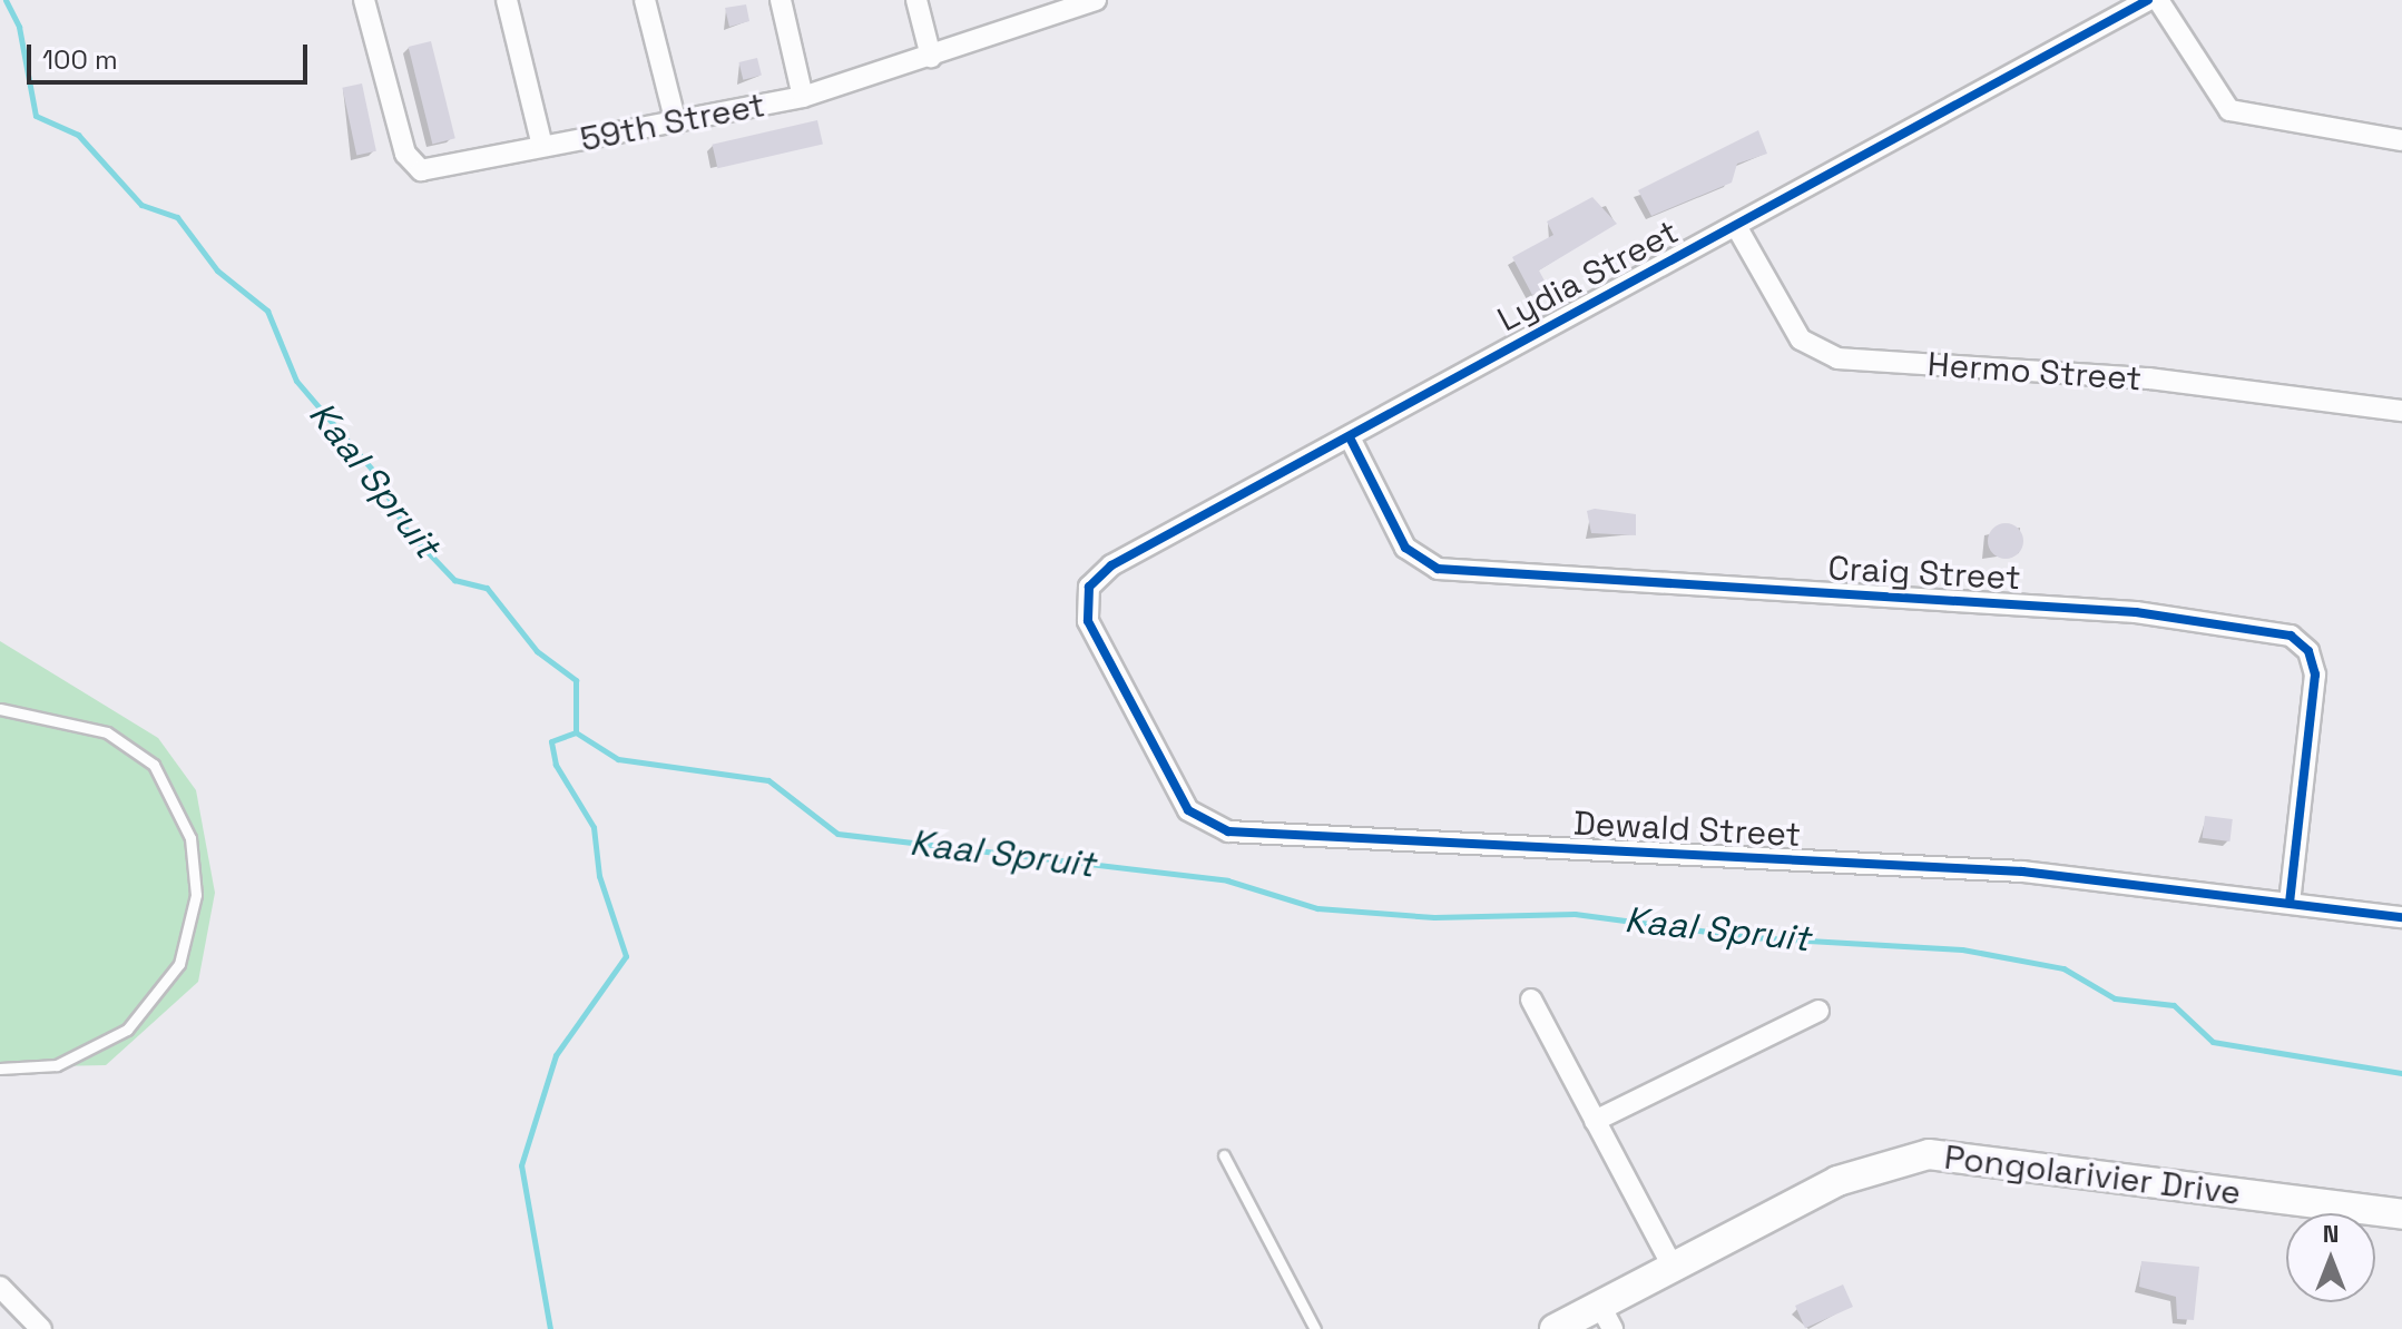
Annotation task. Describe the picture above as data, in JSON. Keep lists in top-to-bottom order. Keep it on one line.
{"streets":{"street":["59th Street","Lydia Street","Hermo Street","Craig Street","Dewald Street","Pongolarivier Drive"]},"crossings":[["Lydia Street","Hermo Street"],["Lydia Street","Craig Street"],["Lydia Street","Dewald Street"],["Craig Street","Dewald Street"]],"water":["Kaal Spruit"],"scale_bar":"100 m","north":"top"}
